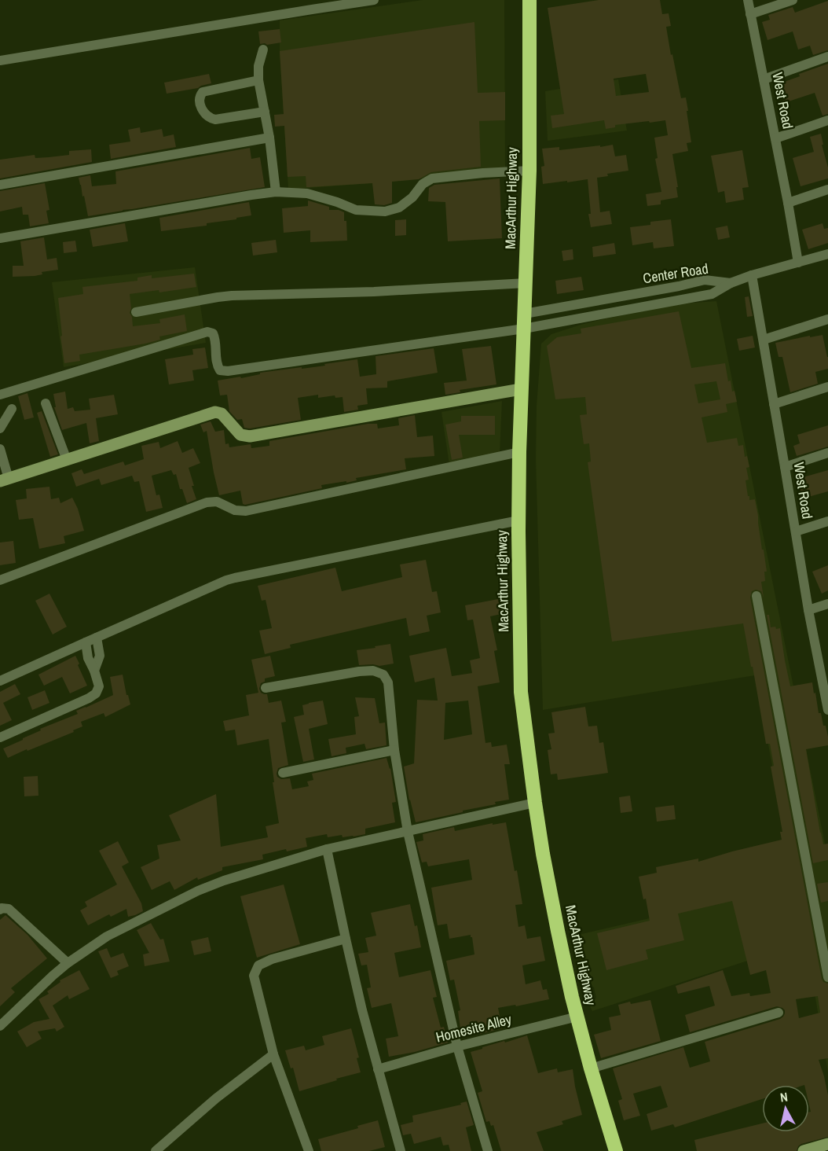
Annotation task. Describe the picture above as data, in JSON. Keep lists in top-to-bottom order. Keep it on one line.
{"streets":{"highway":["MacArthur Highway"],"street":["West Road","Center Road","Homesite Alley"]},"crossings":[["West Road","Center Road"],["MacArthur Highway","Center Road"],["MacArthur Highway","Homesite Alley"]],"north":"top"}
